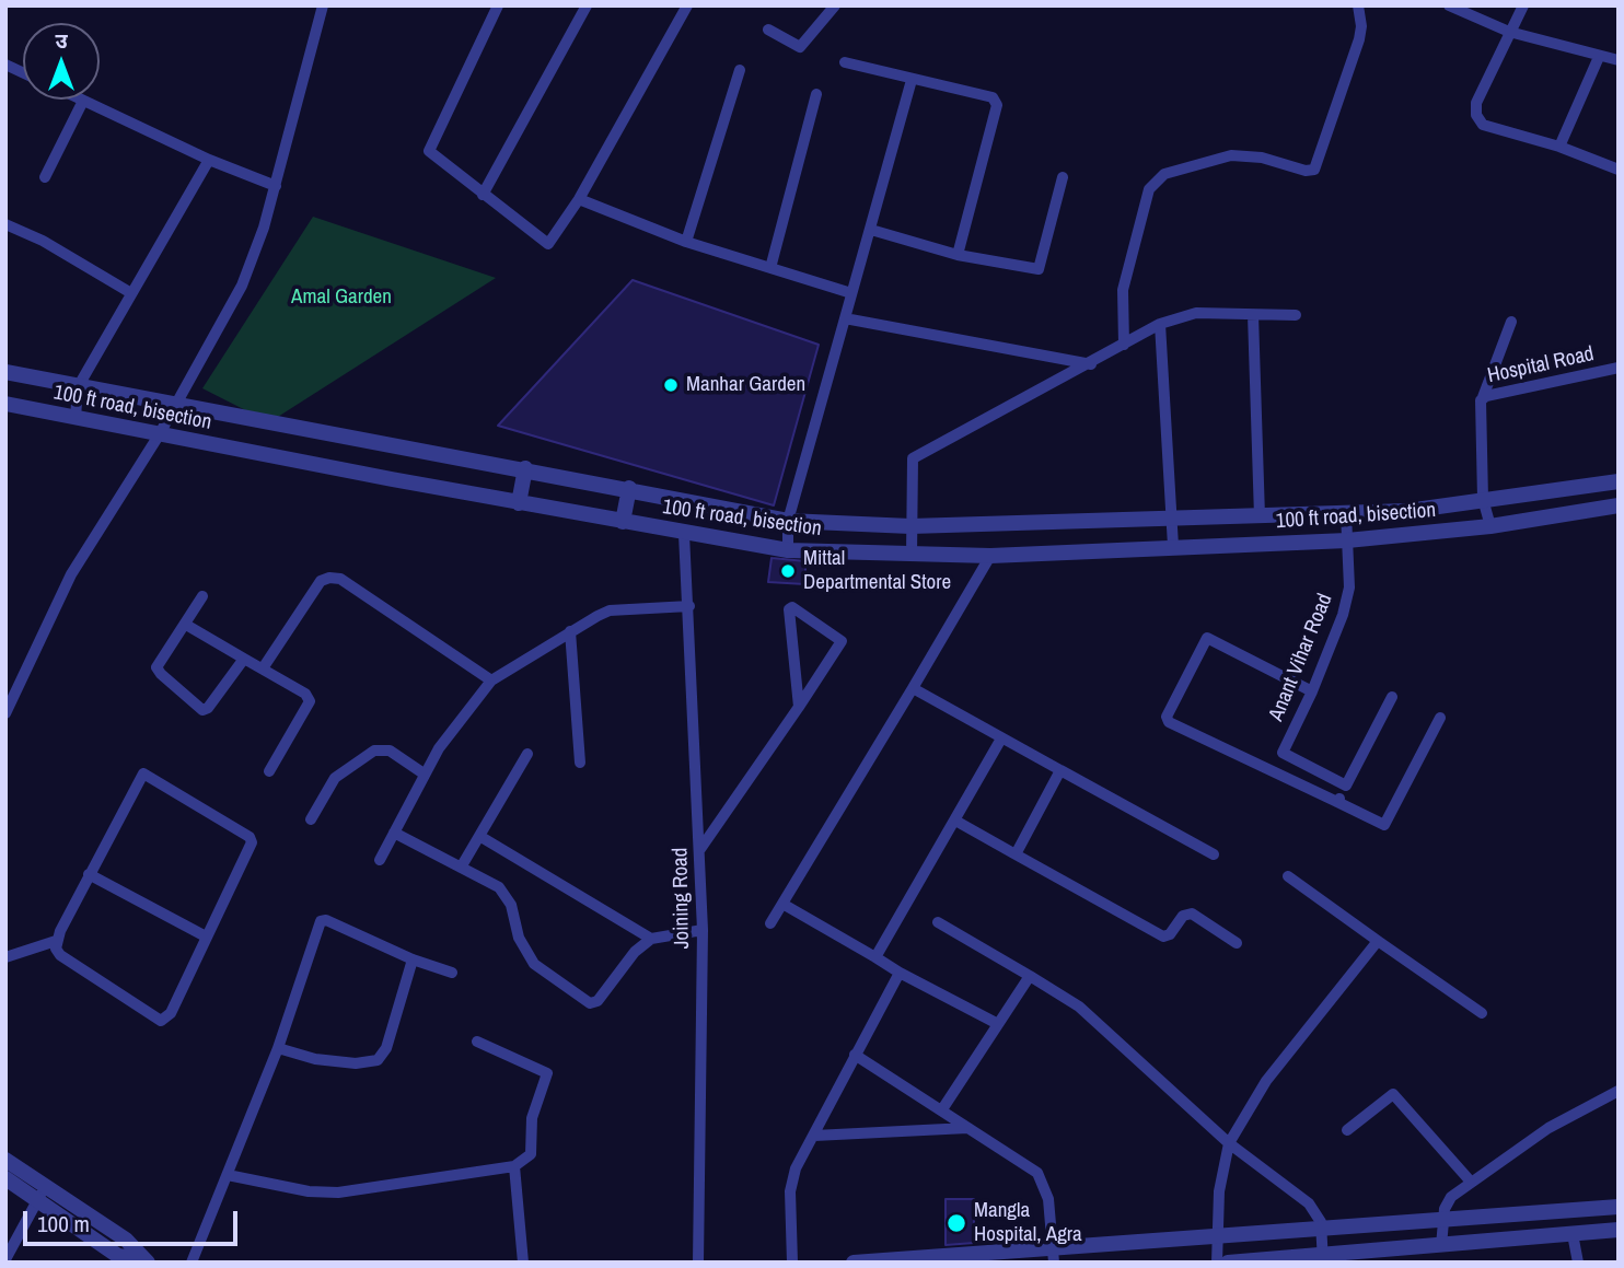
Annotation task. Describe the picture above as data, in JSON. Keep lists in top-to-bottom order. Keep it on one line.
{"streets":{"street":["Hospital Road","100 ft road, bisection","Anant Vihar Road","Joining Road"]},"crossings":[["Hospital Road","100 ft road, bisection"],["100 ft road, bisection","Anant Vihar Road"],["100 ft road, bisection","Joining Road"]],"parks":["Amal Garden"],"places":["Manhar Garden","Mittal Departmental Store","Mangla Hospital, Agra"],"scale_bar":"100 m","north":"top"}
